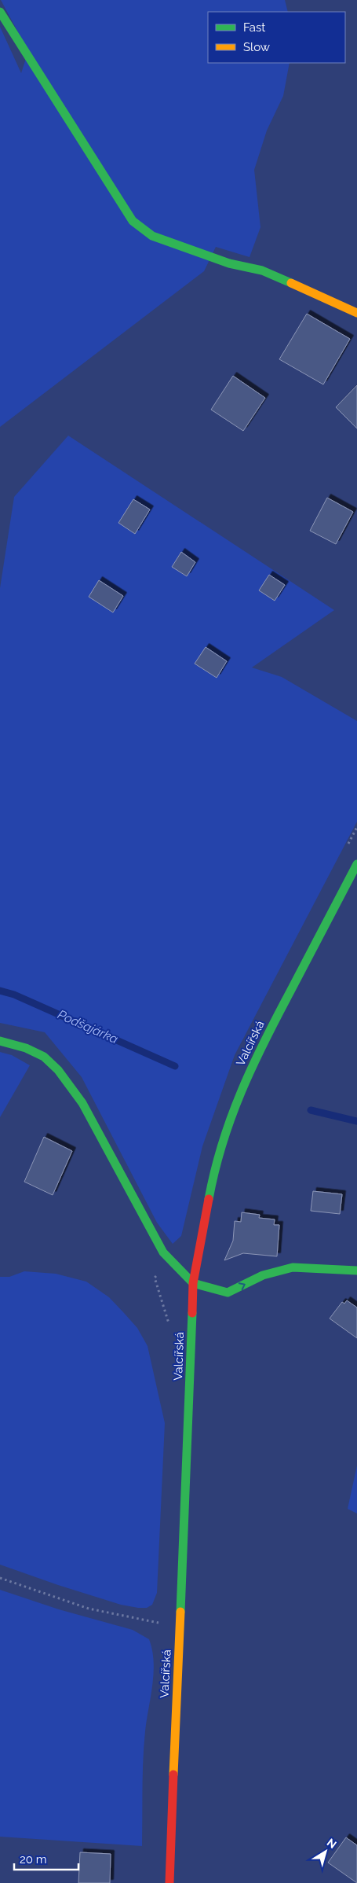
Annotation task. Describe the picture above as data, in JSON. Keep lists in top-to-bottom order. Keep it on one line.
{"streets":{"main road":["Valcířská"]},"water":["Podšajárka"],"legend":["Fast","Slow"],"scale_bar":"20 m","north":"top right"}
